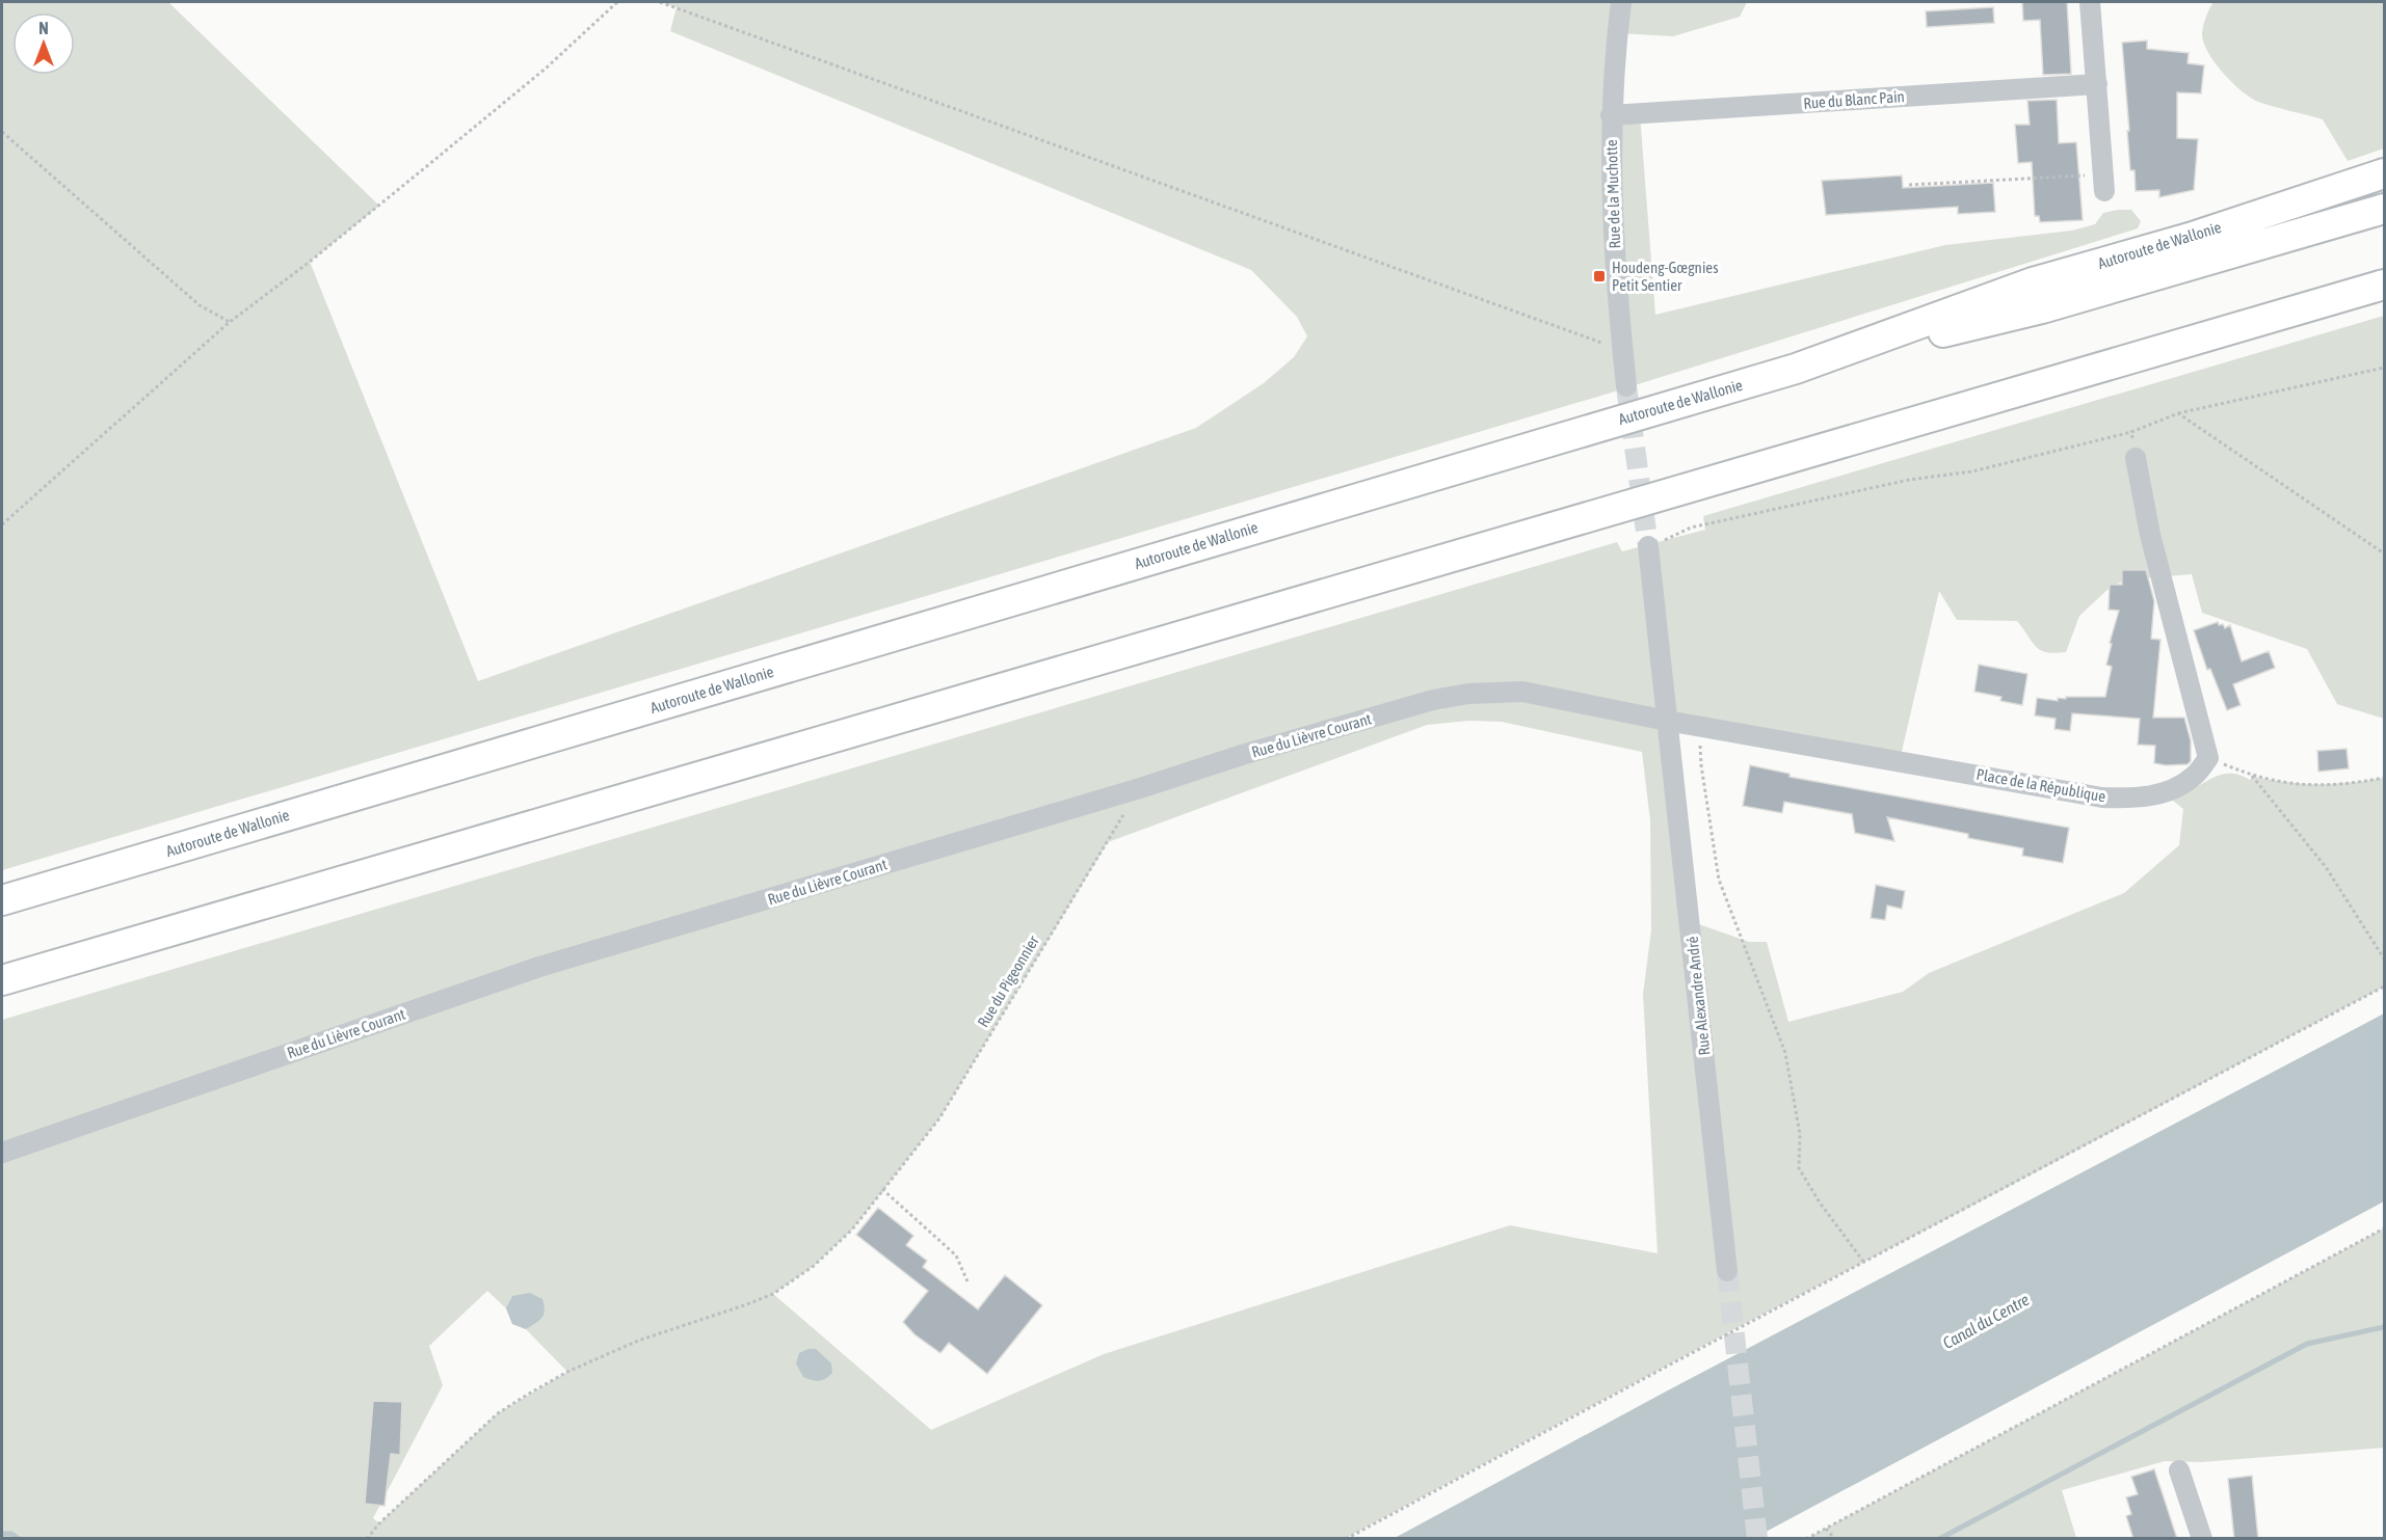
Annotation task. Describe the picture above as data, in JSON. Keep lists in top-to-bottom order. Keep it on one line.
{"streets":{"highway":["Autoroute de Wallonie"],"street":["Rue du Blanc Pain","Rue de la Muchotte","Rue du Lièvre Courant","Place de la République","Rue Alexandre André"],"path":["Rue du Pigeonnier"]},"crossings":[["Rue du Blanc Pain","Rue de la Muchotte"],["Rue du Lièvre Courant","Place de la République"],["Rue du Lièvre Courant","Rue du Pigeonnier"],["Rue du Lièvre Courant","Rue Alexandre André"],["Place de la République","Rue Alexandre André"]],"water":["Canal du Centre"],"places":{"transit":["Houdeng-Gœgnies Petit Sentier"]},"north":"top"}
